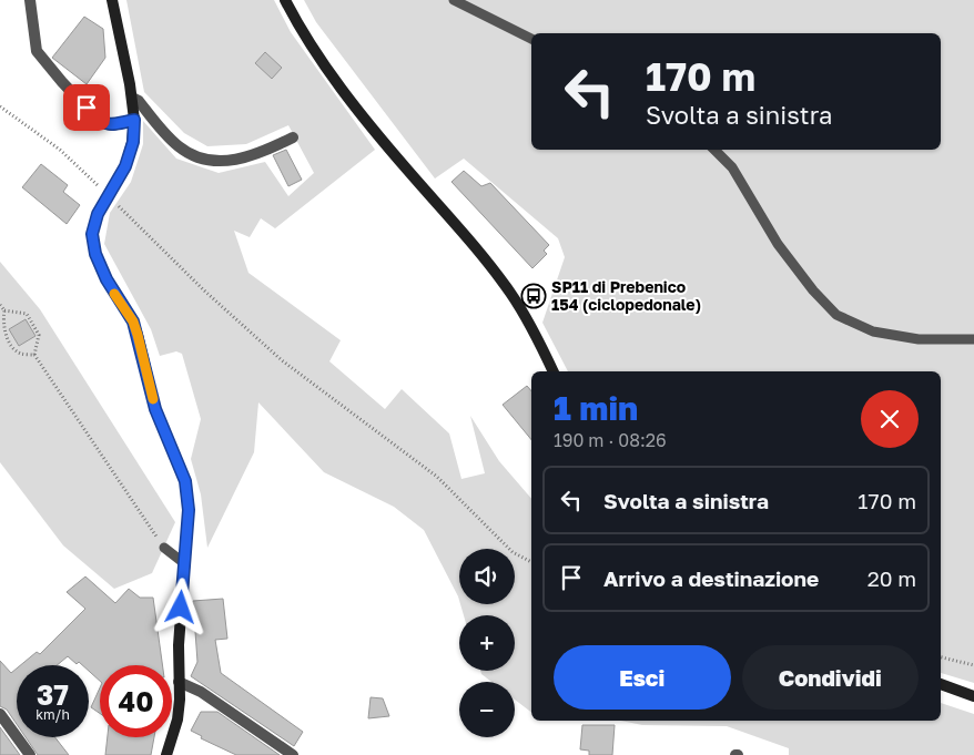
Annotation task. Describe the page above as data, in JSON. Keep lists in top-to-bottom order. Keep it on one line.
{"places":{"bus stop":["SP11 di Prebenico 154 (ciclopedonale)"]},"page":{"turn":["170 m","Svolta a sinistra"],"heading":["1 min","190 m · 08:26"],"list":[{"name":"Svolta a sinistra","value":"170 m"},{"name":"Arrivo a destinazione","value":"20 m"}],"map_buttons":["+","−"],"buttons":["Esci","Condividi"],"speed":"37 km/h","limit":"40"}}
